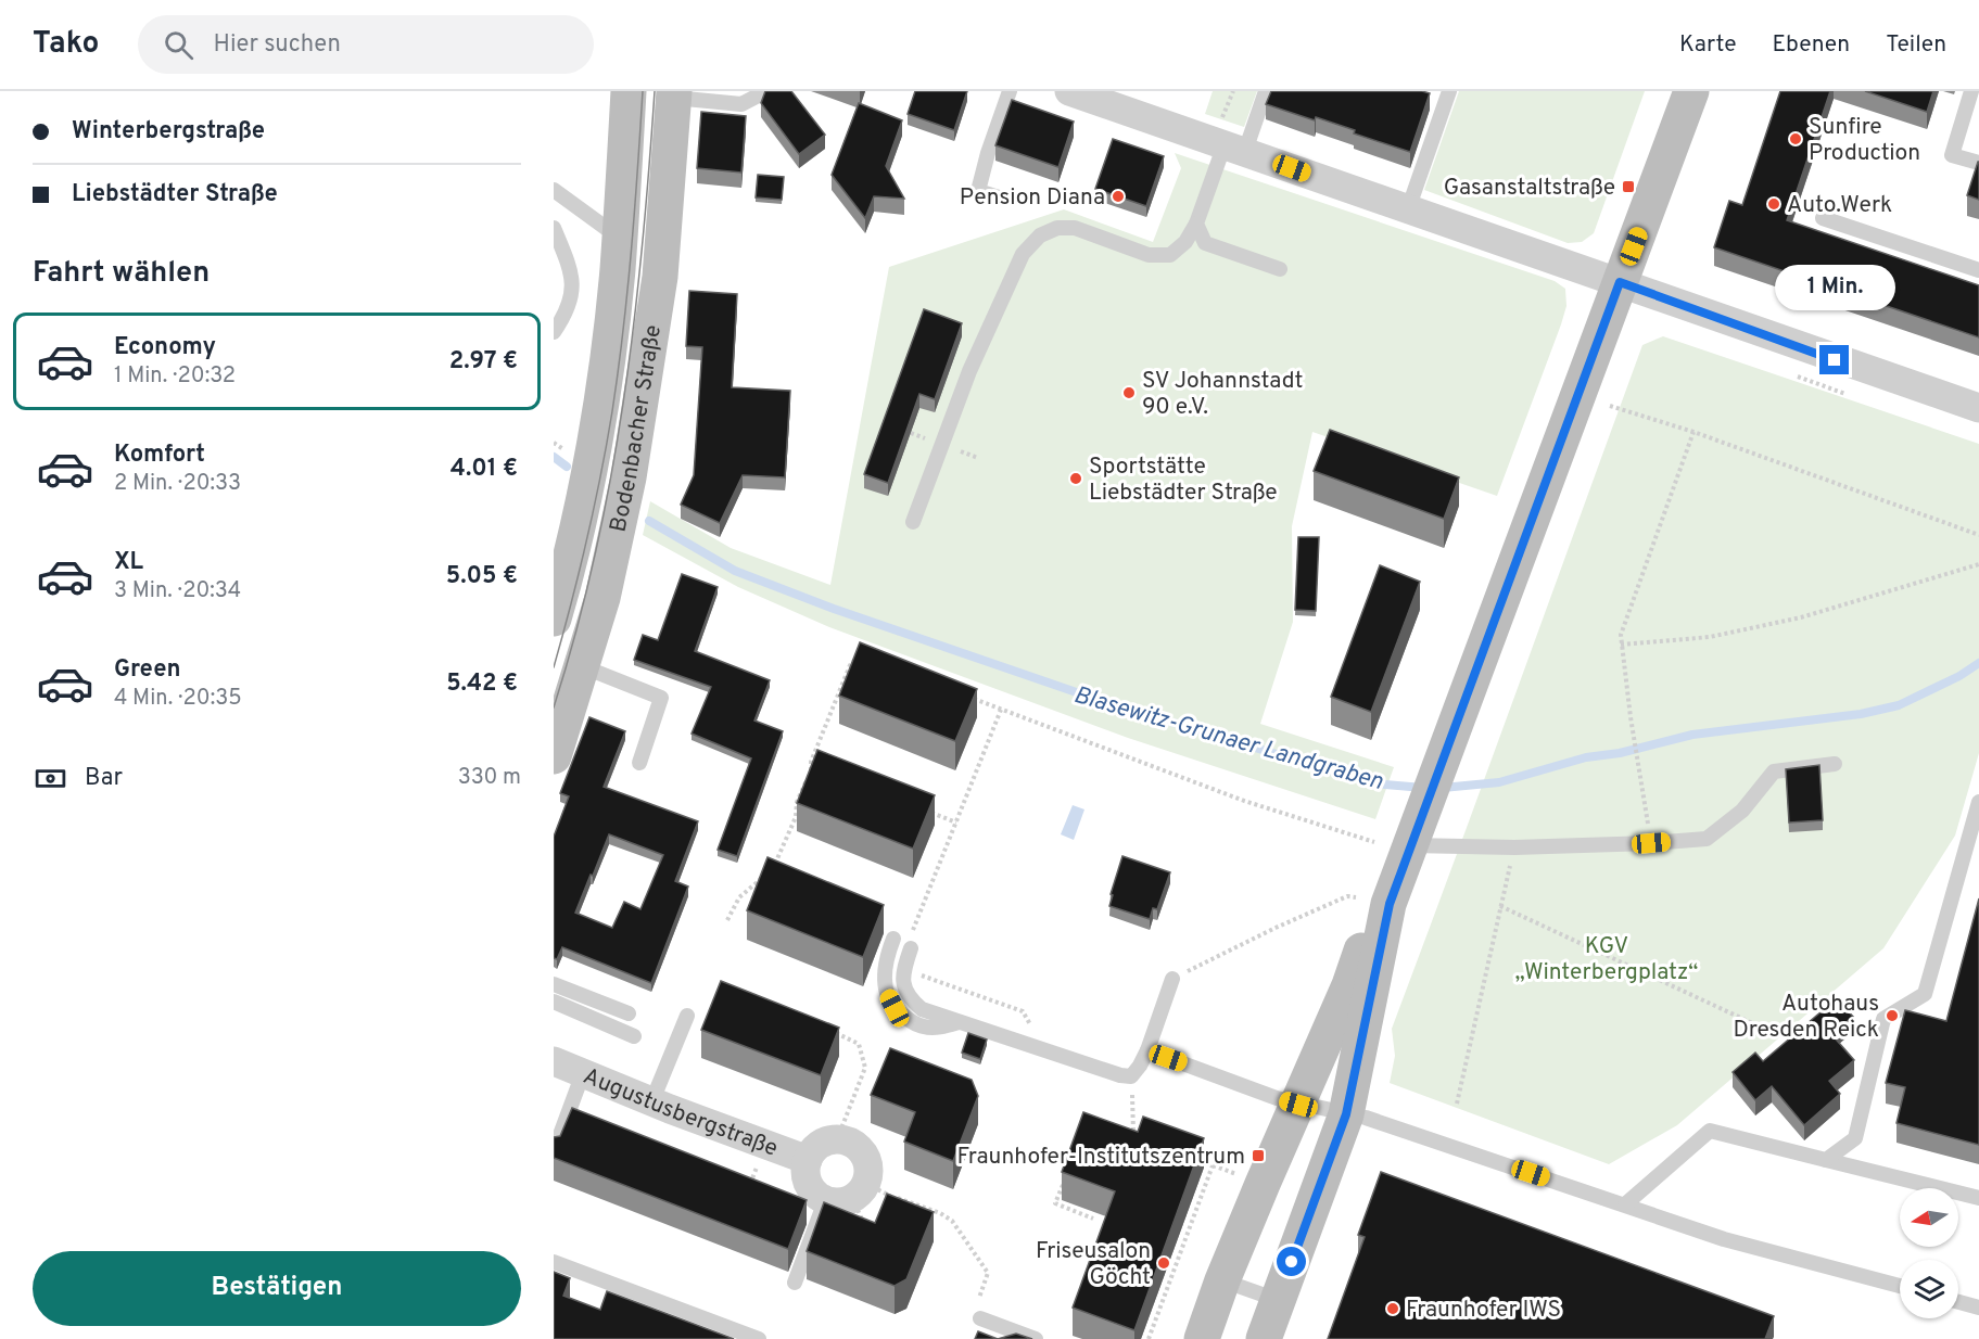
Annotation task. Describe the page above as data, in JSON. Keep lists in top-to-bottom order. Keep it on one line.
{"streets":{"main road":["Bodenbacher Straße"],"street":["Augustusbergstraße"]},"water":["Blasewitz‐Grunaer Landgraben"],"parks":["KGV „Winterbergplatz“"],"places":{"other":["Sunfire Production","Pension Diana","Auto.Werk","SV Johannstadt 90 e.V.","Sportstätte Liebstädter Straße","Autohaus Dresden Reick","Friseusalon Göcht","Fraunhofer IWS"],"transit":["Gasanstaltstraße","Fraunhofer-Institutszentrum"]},"north":"left","page":{"header":"Tako","search":"Hier suchen","nav":["Karte","Ebenen","Teilen"],"banner":["Winterbergstraße","Liebstädter Straße"],"heading":"Fahrt wählen","bubble":"1 Min.","list":[{"name":"Economy","note":"1 Min. · 20:32","value":"2.97 €"},{"name":"Komfort","note":"2 Min. · 20:33","value":"4.01 €"},{"name":"XL","note":"3 Min. · 20:34","value":"5.05 €"},{"name":"Green","note":"4 Min. · 20:35","value":"5.42 €"}],"pay":["Bar","330 m"],"buttons":"Bestätigen"}}
